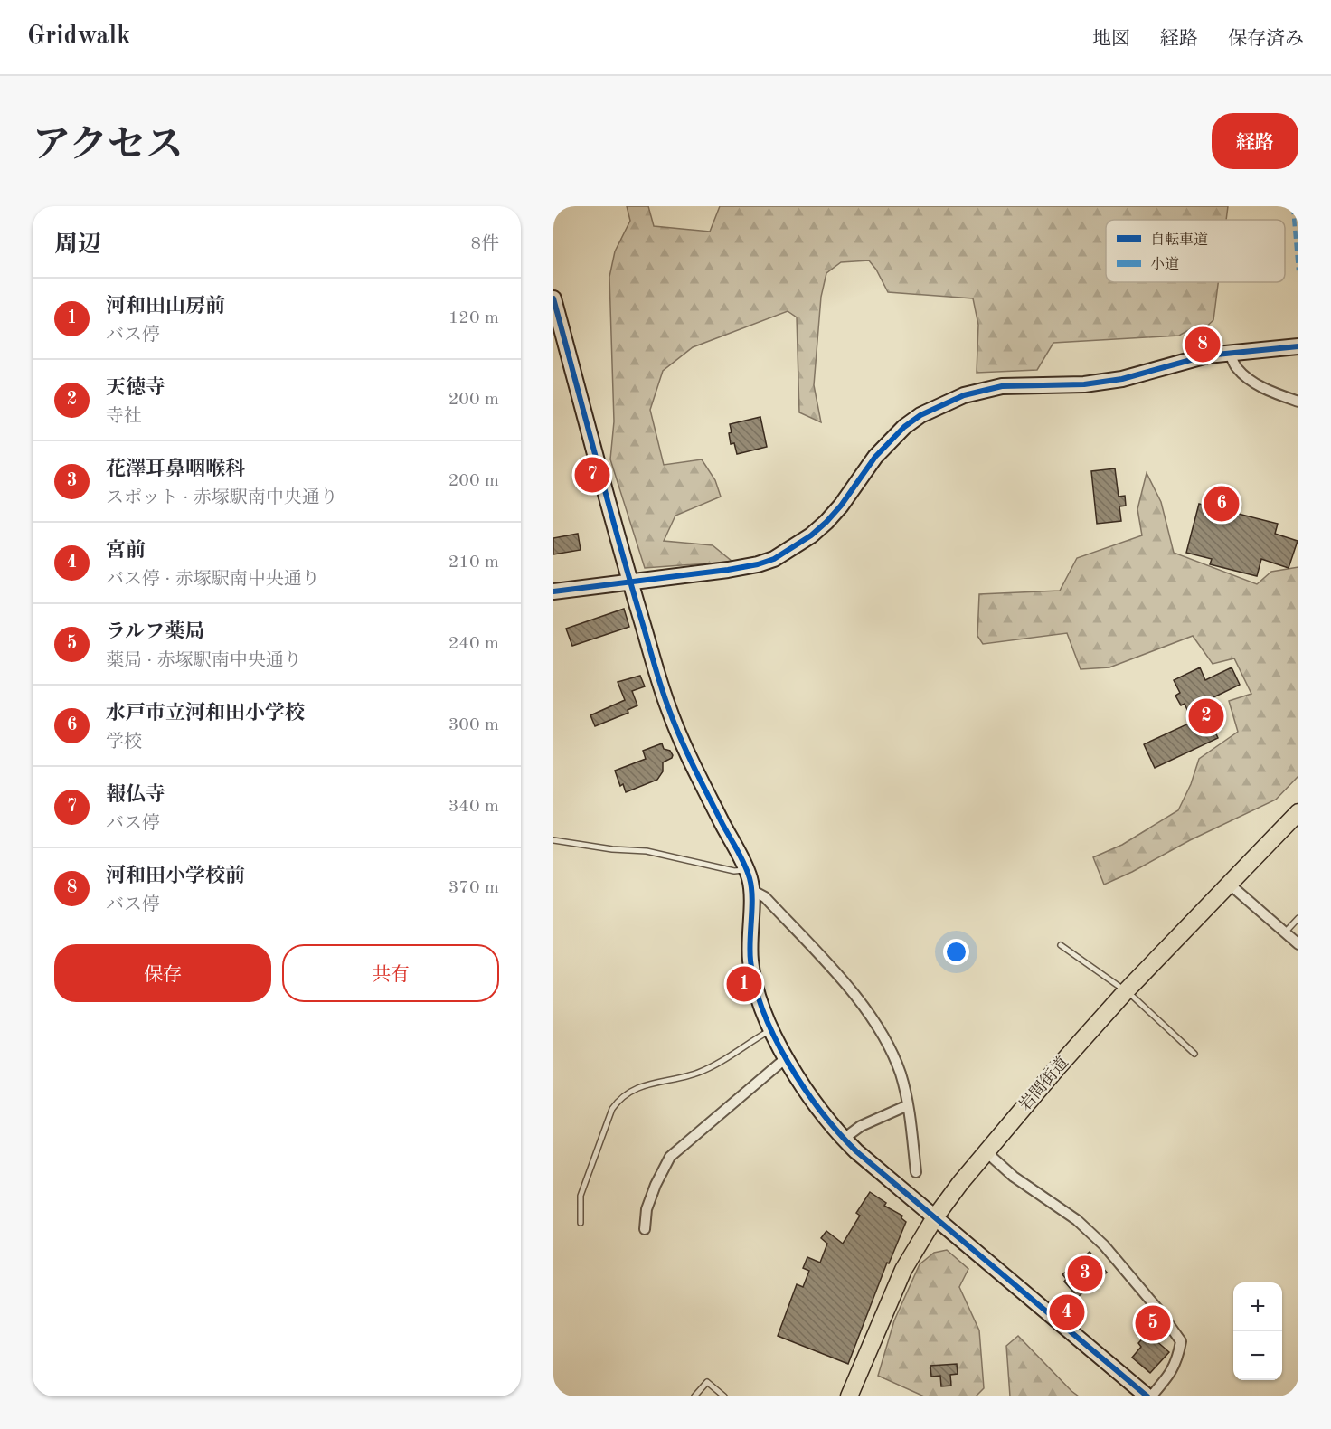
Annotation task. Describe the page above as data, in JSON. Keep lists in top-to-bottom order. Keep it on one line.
{"streets":{"main road":["岩間街道"]},"legend":["自転車道","小道"],"page":{"header":"Gridwalk","nav":["地図","経路","保存済み"],"title":"アクセス","buttons":["経路",["保存","共有"]],"heading":["周辺","8件"],"list":[{"mark":"1","name":"河和田山房前","note":"バス停","value":"120 m"},{"mark":"2","name":"天徳寺","note":"寺社","value":"200 m"},{"mark":"3","name":"花澤耳鼻咽喉科","note":"スポット · 赤塚駅南中央通り","value":"200 m"},{"mark":"4","name":"宮前","note":"バス停 · 赤塚駅南中央通り","value":"210 m"},{"mark":"5","name":"ラルフ薬局","note":"薬局 · 赤塚駅南中央通り","value":"240 m"},{"mark":"6","name":"水戸市立河和田小学校","note":"学校","value":"300 m"},{"mark":"7","name":"報仏寺","note":"バス停","value":"340 m"},{"mark":"8","name":"河和田小学校前","note":"バス停","value":"370 m"}],"pins":["8","7","6","2","1","3","4","5"],"map_buttons":["+","−"]}}
